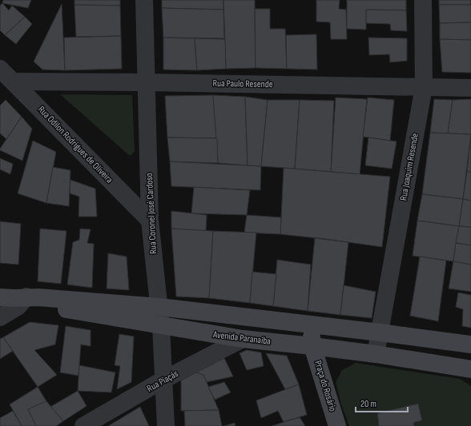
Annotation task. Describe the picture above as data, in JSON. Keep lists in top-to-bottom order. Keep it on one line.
{"streets":{"main road":["Avenida Paranaíba","Praça do Rosário"],"street":["Rua Paulo Resende","Rua Odilon Rodrigues de Oliveira","Rua Joaquim Resende","Rua Coronel José Cardoso","Rua Piaçás"]},"crossings":[["Rua Paulo Resende","Rua Odilon Rodrigues de Oliveira"],["Rua Paulo Resende","Rua Joaquim Resende"],["Rua Paulo Resende","Rua Coronel José Cardoso"],["Rua Odilon Rodrigues de Oliveira","Rua Coronel José Cardoso"],["Rua Joaquim Resende","Avenida Paranaíba"],["Rua Coronel José Cardoso","Avenida Paranaíba"],["Rua Coronel José Cardoso","Rua Piaçás"],["Avenida Paranaíba","Rua Piaçás"],["Avenida Paranaíba","Praça do Rosário"]],"scale_bar":"20 m"}
